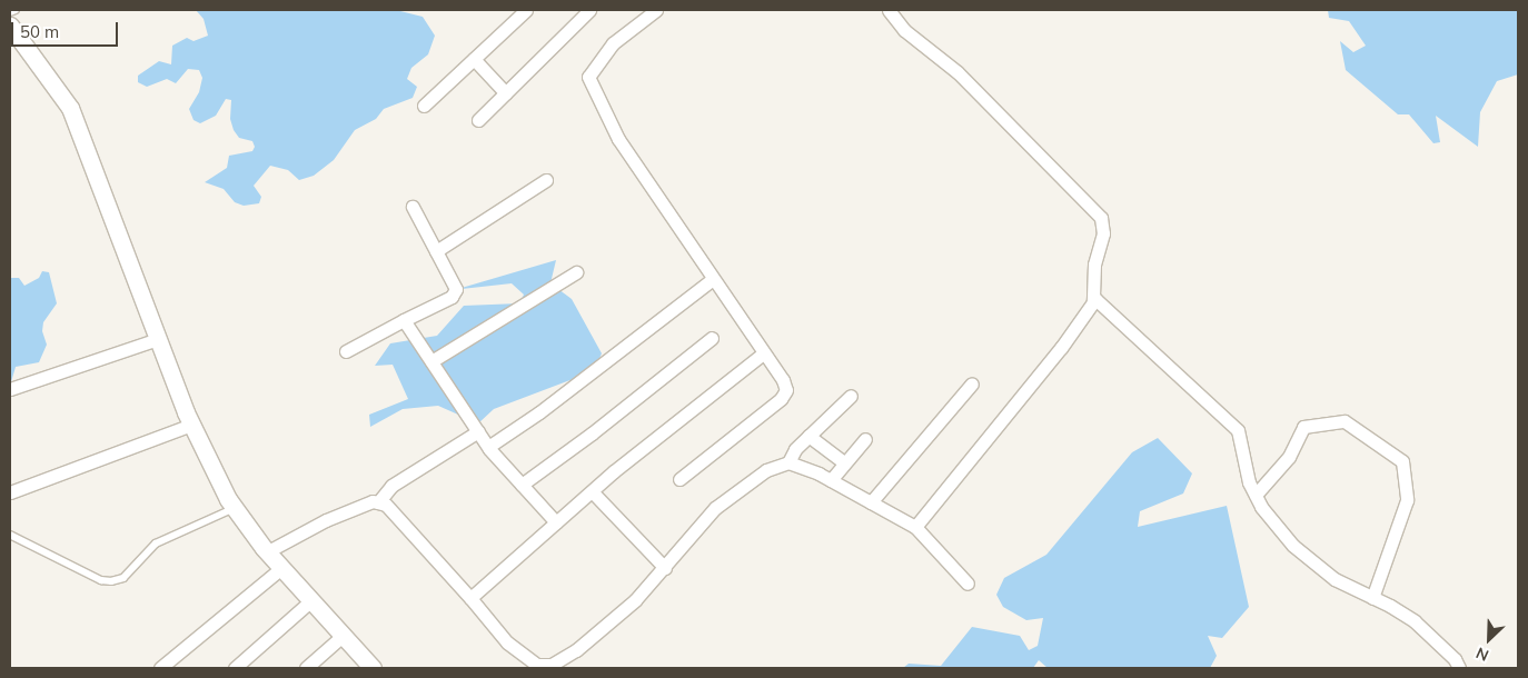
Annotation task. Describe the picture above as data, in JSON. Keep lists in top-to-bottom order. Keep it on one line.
{"scale_bar":"50 m","north":"bottom left"}
